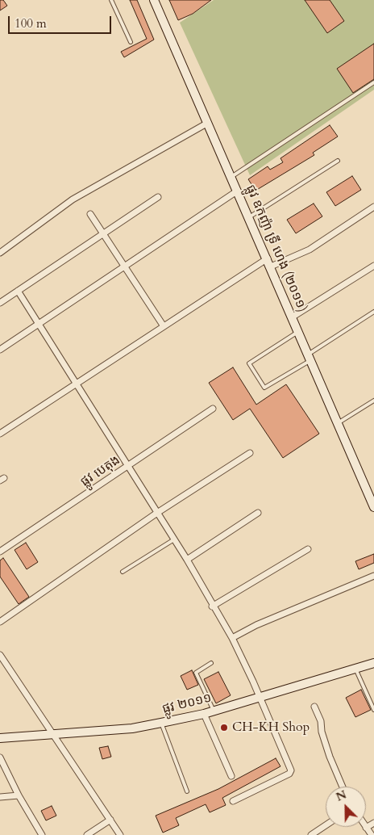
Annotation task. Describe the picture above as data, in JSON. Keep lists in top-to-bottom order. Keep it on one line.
{"streets":{"main road":["ផ្លូវ ឧកញ៉ា ទ្រី ហេង (២០១១)","ផ្លូវ ២០១១"],"street":["ផ្លូវ បេតុង"]},"places":["CH-KH Shop"],"scale_bar":"100 m","north":"top left"}
